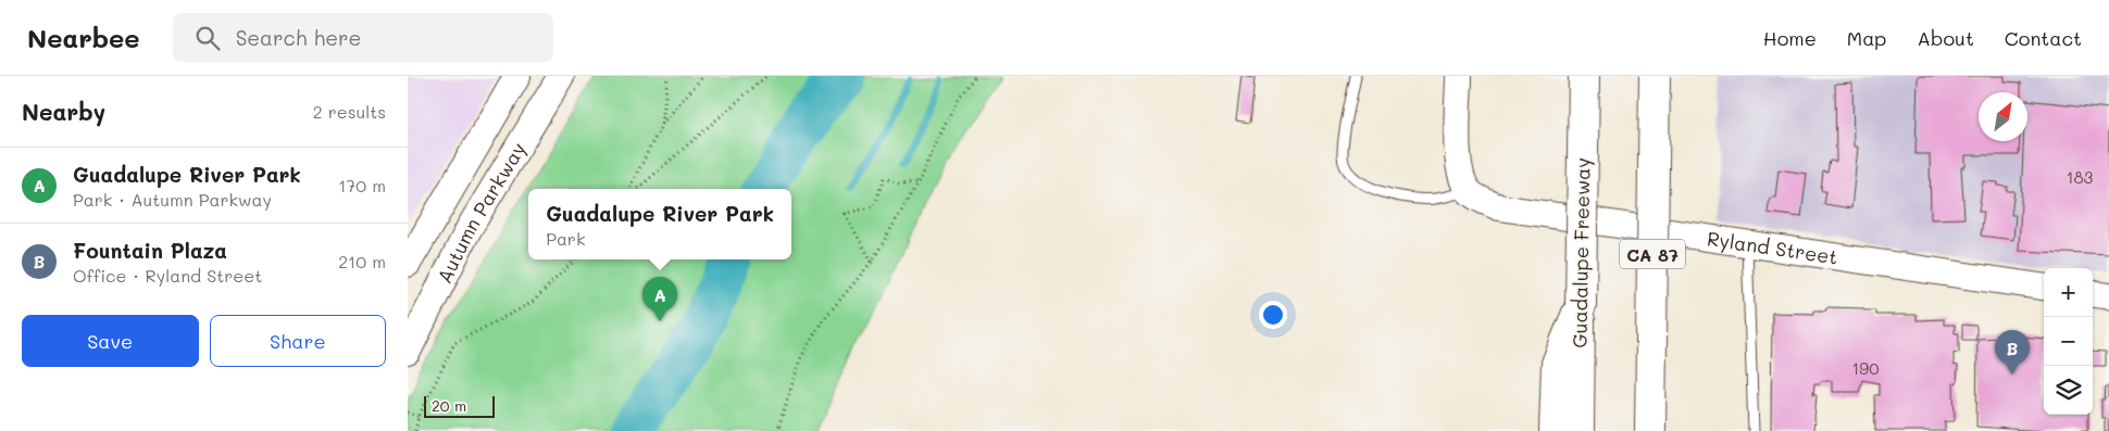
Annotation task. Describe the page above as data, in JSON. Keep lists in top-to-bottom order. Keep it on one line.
{"streets":{"highway":["Guadalupe Freeway","CA 87"],"street":["Autumn Parkway","Ryland Street"]},"house_numbers":["183","190"],"scale_bar":"20 m","north":"top right","page":{"header":"Nearbee","search":"Search here","nav":["Home","Map","About","Contact"],"heading":["Nearby","2 results"],"list":[{"mark":"A","name":"Guadalupe River Park","note":"Park · Autumn Parkway","value":"170 m"},{"mark":"B","name":"Fountain Plaza","note":"Office · Ryland Street","value":"210 m"}],"popup":["Guadalupe River Park","Park"],"map_buttons":["+","−"],"pins":["A","B"],"buttons":["Save","Share"],"scale":"20 m"}}
